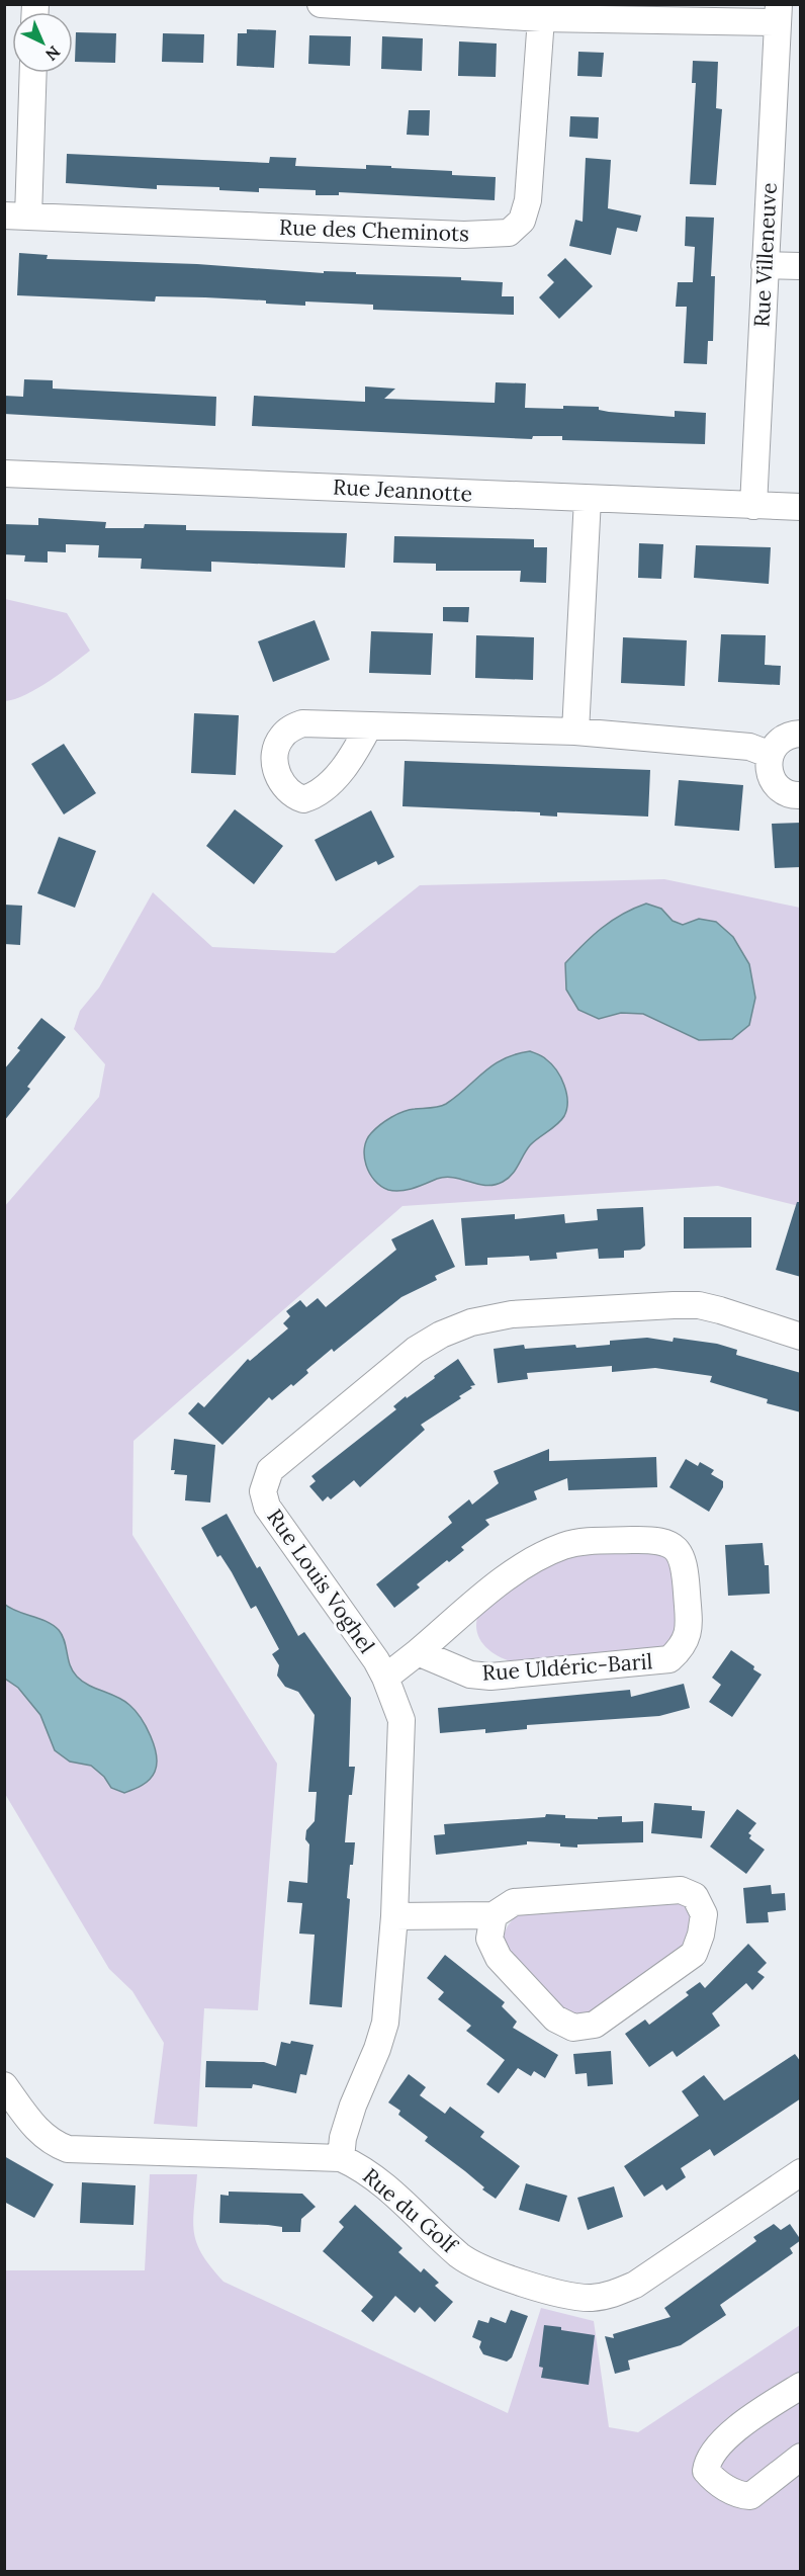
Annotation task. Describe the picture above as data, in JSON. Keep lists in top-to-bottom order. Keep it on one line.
{"streets":{"street":["Rue des Cheminots","Rue Villeneuve","Rue Jeannotte","Rue Louis Voghel","Rue Uldéric-Baril","Rue du Golf"]},"crossings":[["Rue Villeneuve","Rue Jeannotte"],["Rue Louis Voghel","Rue Uldéric-Baril"],["Rue Louis Voghel","Rue du Golf"]],"north":"bottom right"}
